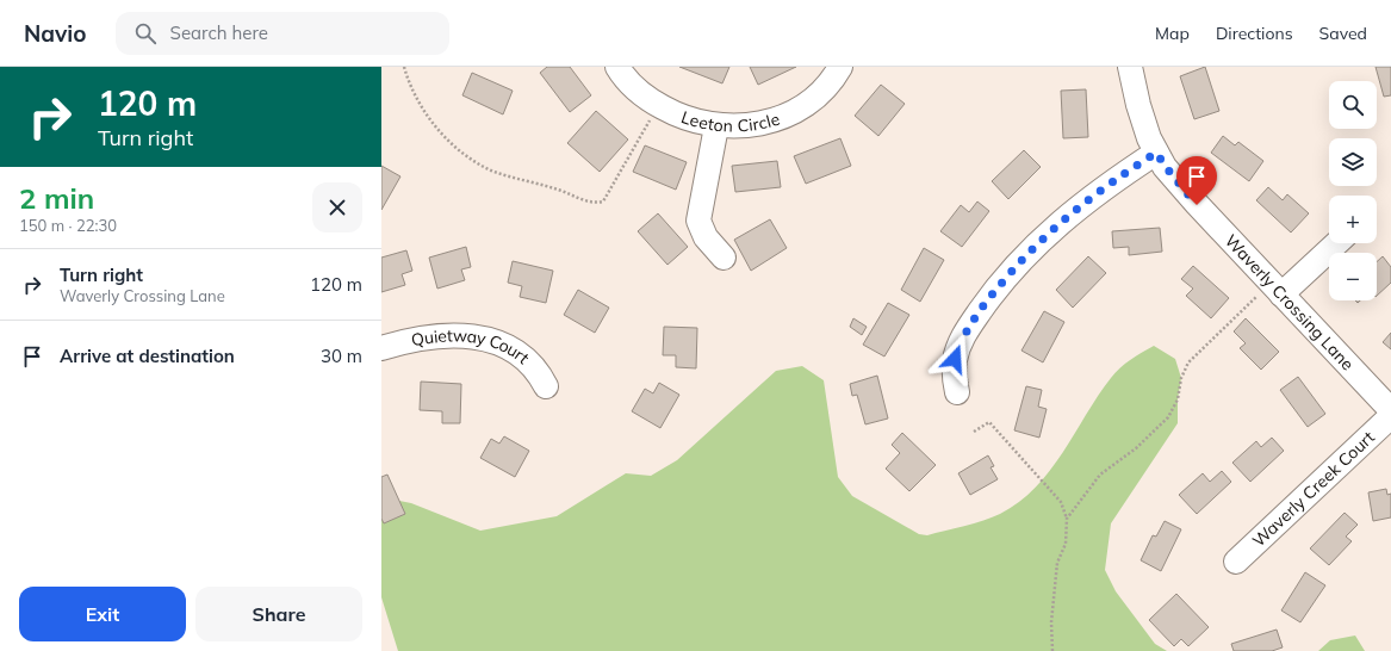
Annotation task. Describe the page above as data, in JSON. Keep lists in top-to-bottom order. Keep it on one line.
{"streets":{"street":["Leeton Circle","Waverly Crossing Lane","Quietway Court","Waverly Creek Court"]},"page":{"header":"Navio","search":"Search here","nav":["Map","Directions","Saved"],"turn":["120 m","Turn right"],"map_buttons":["+","−"],"heading":["2 min","150 m · 22:30"],"list":[{"name":"Turn right","note":"Waverly Crossing Lane","value":"120 m"},{"name":"Arrive at destination","value":"30 m"}],"buttons":["Exit","Share"]}}
